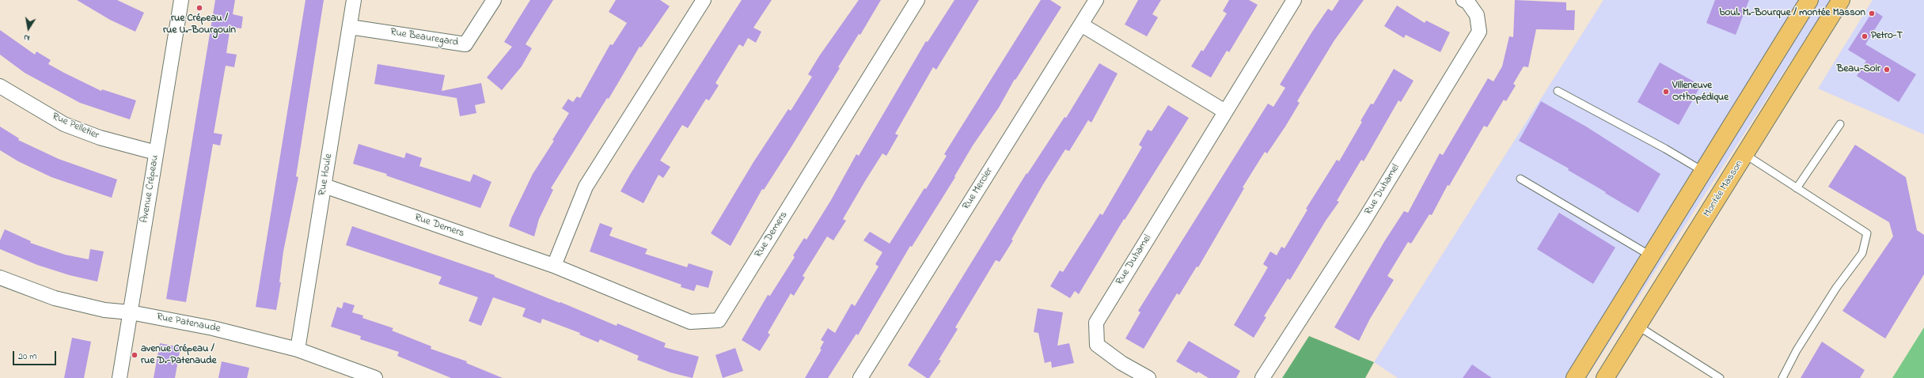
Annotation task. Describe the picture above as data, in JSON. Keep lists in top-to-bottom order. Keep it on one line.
{"streets":{"main road":["Montée Masson"],"street":["Rue Beauregard","Rue Pelletier","Rue Houle","Avenue Crépeau","Rue Mercier","Rue Duhamel","Rue Demers","Rue Patenaude"]},"crossings":[["Rue Beauregard","Rue Houle"],["Rue Pelletier","Avenue Crépeau"],["Rue Houle","Rue Demers"],["Rue Houle","Rue Patenaude"],["Avenue Crépeau","Rue Patenaude"]],"places":["rue Crépeau / rue U.-Bourgouin","boul. M.-Bourque / montée Masson","Petro-T","Beau-Soir","Villeneuve Orthopédique","avenue Crépeau / rue D.-Patenaude"],"scale_bar":"20 m","north":"bottom"}
